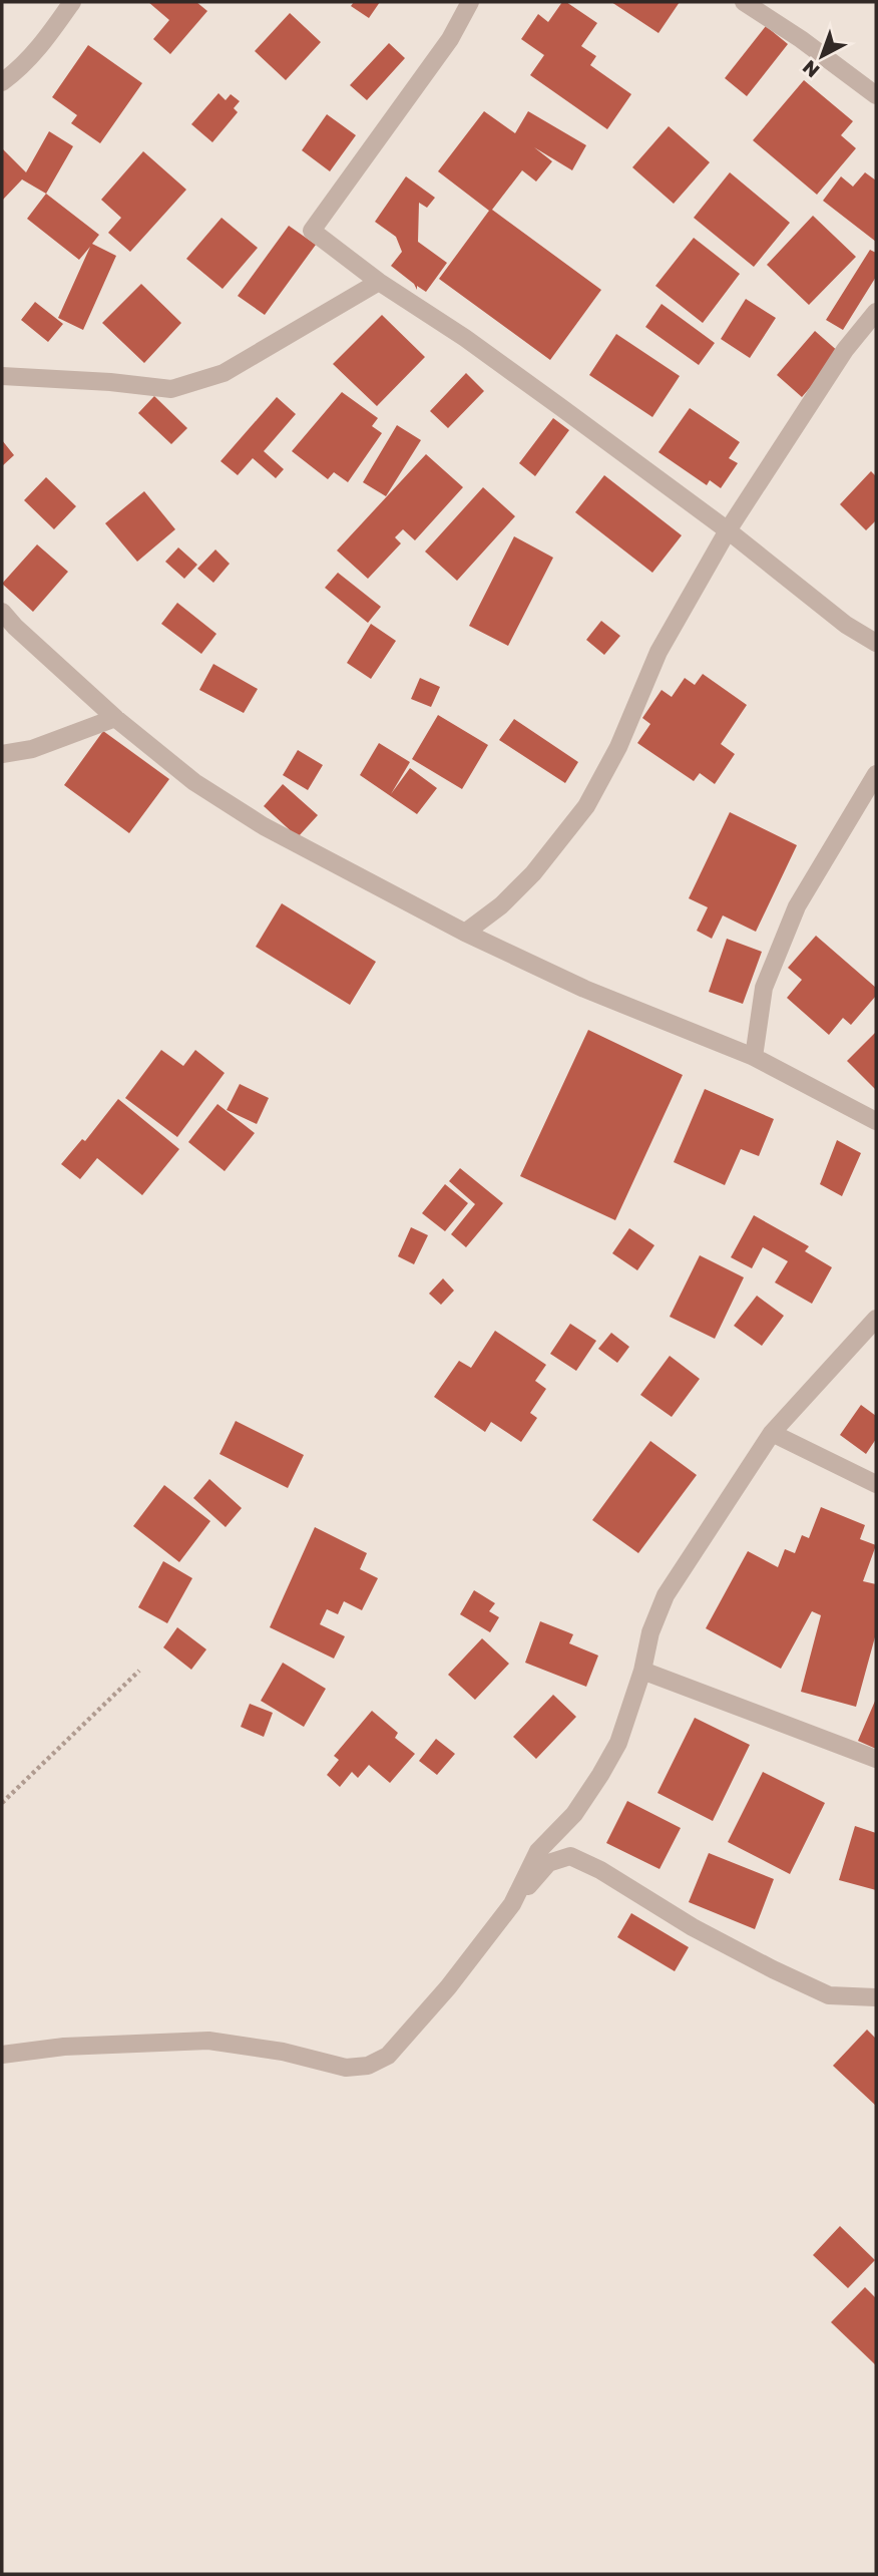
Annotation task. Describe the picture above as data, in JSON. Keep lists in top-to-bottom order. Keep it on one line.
{"north":"bottom left"}
